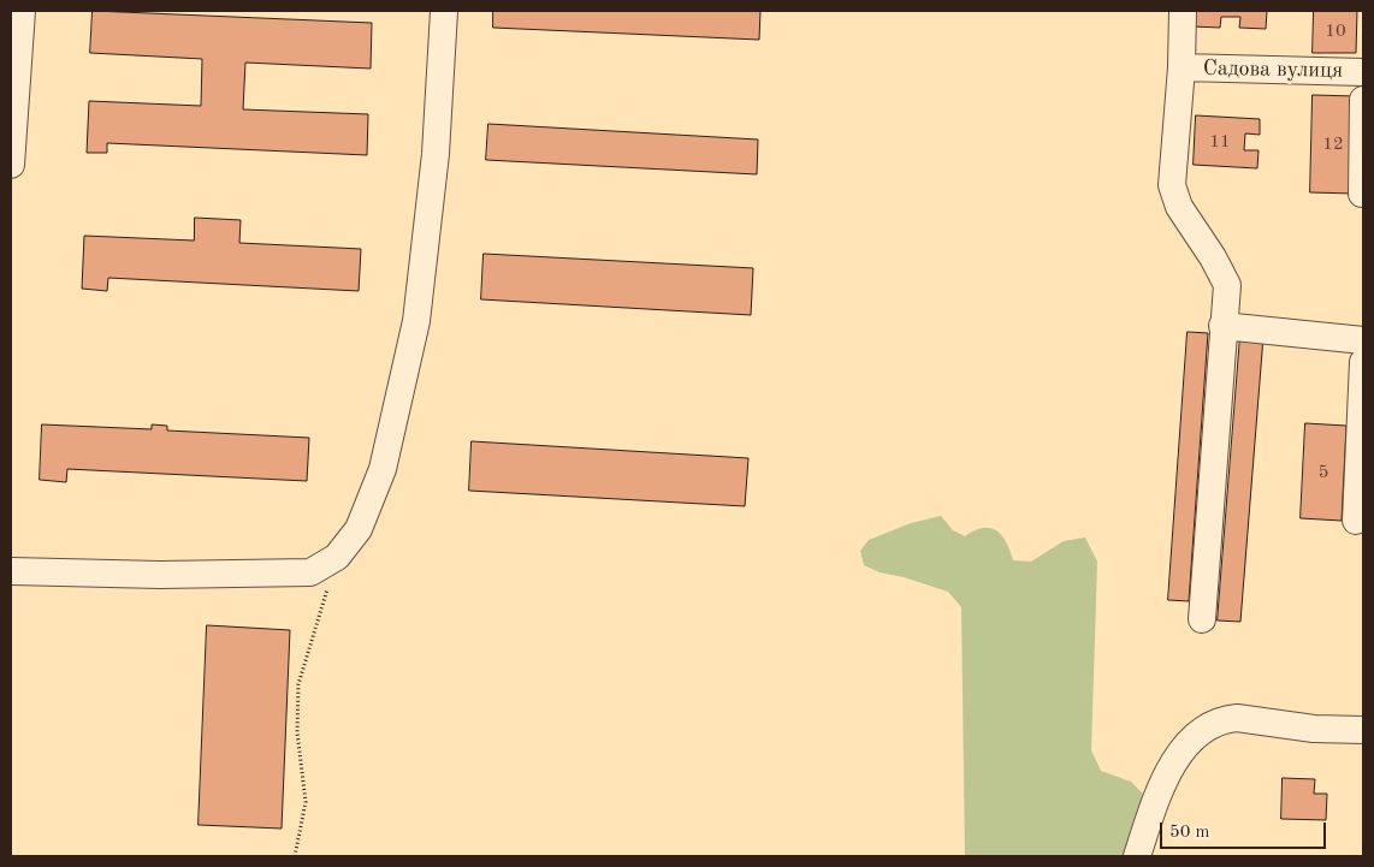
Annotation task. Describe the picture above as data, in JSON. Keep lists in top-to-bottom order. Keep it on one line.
{"streets":{"street":["Садова вулиця"]},"house_numbers":["10","11","12","5"],"scale_bar":"50 m"}
